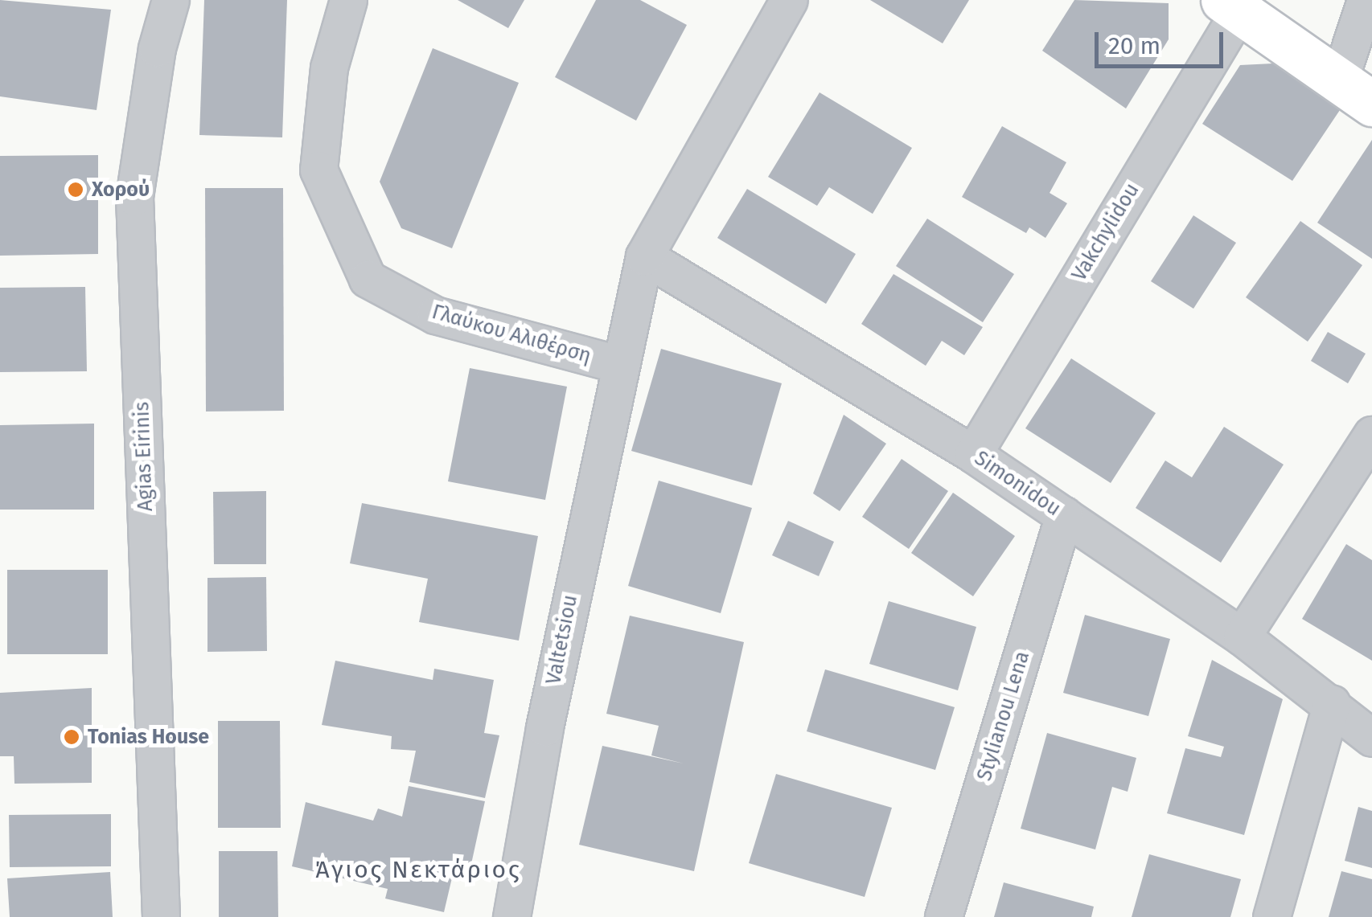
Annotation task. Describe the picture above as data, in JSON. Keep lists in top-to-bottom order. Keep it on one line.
{"streets":{"street":["Vakchylidou","Γλαύκου Αλιθέρση","Agias Eirinis","Simonidou","Valtetsiou","Stylianou Lena"]},"crossings":[["Vakchylidou","Simonidou"],["Γλαύκου Αλιθέρση","Valtetsiou"],["Simonidou","Valtetsiou"],["Simonidou","Stylianou Lena"]],"districts":["Άγιος Νεκτάριος"],"places":["Χορού","Tonias House"],"scale_bar":"20 m"}
